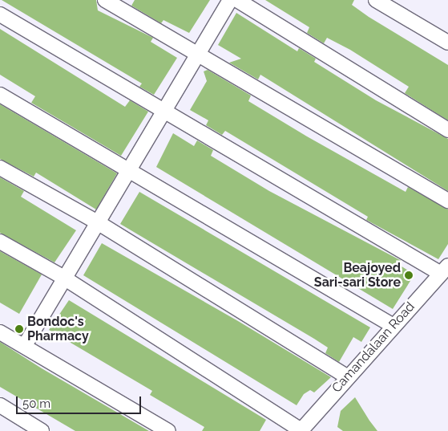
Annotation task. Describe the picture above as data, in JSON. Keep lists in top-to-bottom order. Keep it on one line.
{"streets":{"street":["Camandalaan Road"]},"places":["Beajoyed Sari-sari Store","Bondoc's Pharmacy"],"scale_bar":"50 m"}
